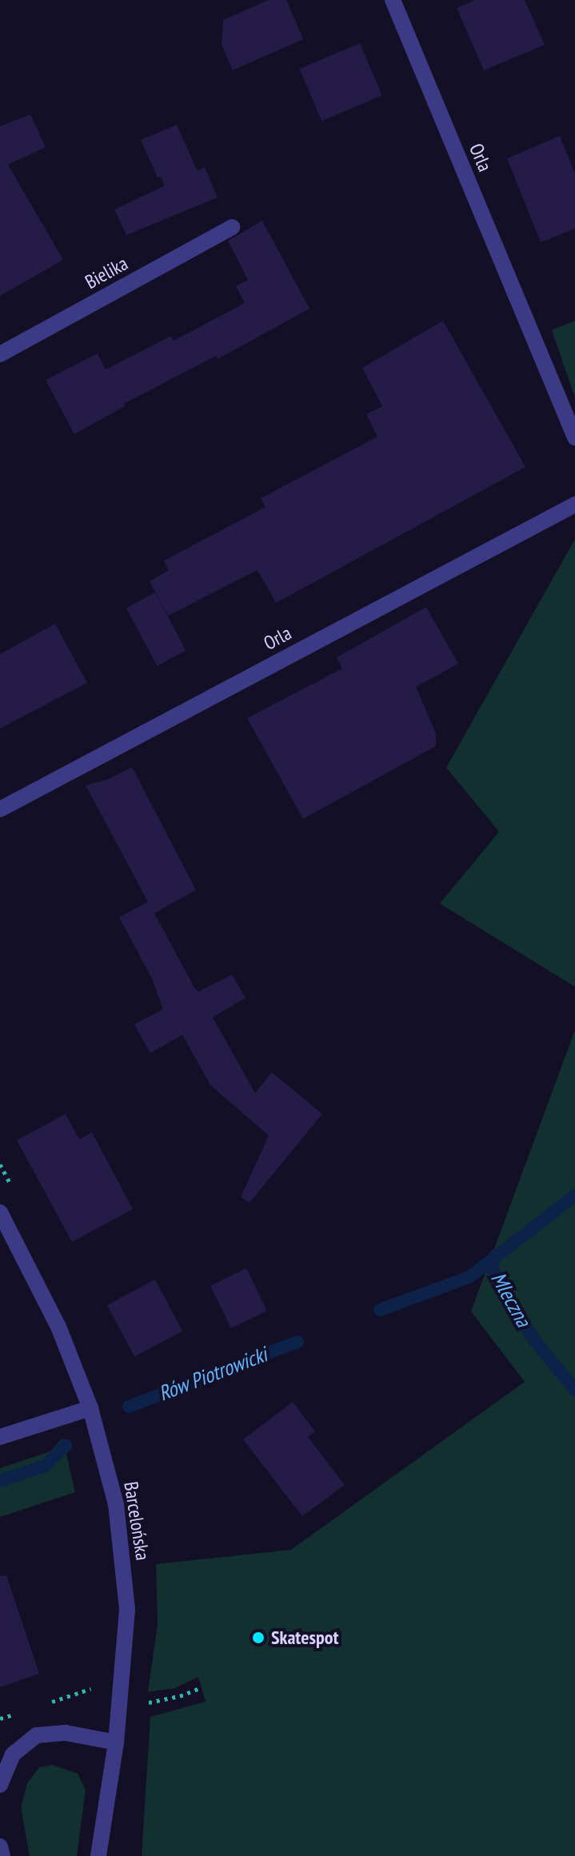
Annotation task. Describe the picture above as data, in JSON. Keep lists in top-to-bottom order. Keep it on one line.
{"streets":{"street":["Orla","Bielika","Barcelońska"]},"water":["Mleczna","Rów Piotrowicki"],"places":["Skatespot"]}
